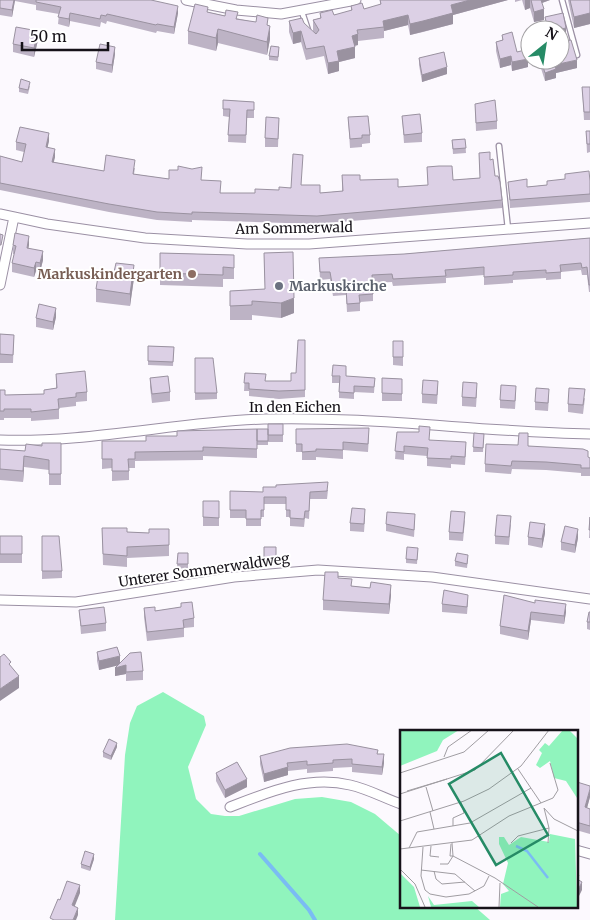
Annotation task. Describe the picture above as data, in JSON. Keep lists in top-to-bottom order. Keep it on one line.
{"streets":{"street":["Am Sommerwald","In den Eichen","Unterer Sommerwaldweg"]},"places":["Markuskindergarten","Markuskirche"],"scale_bar":"50 m","north":"top right"}
